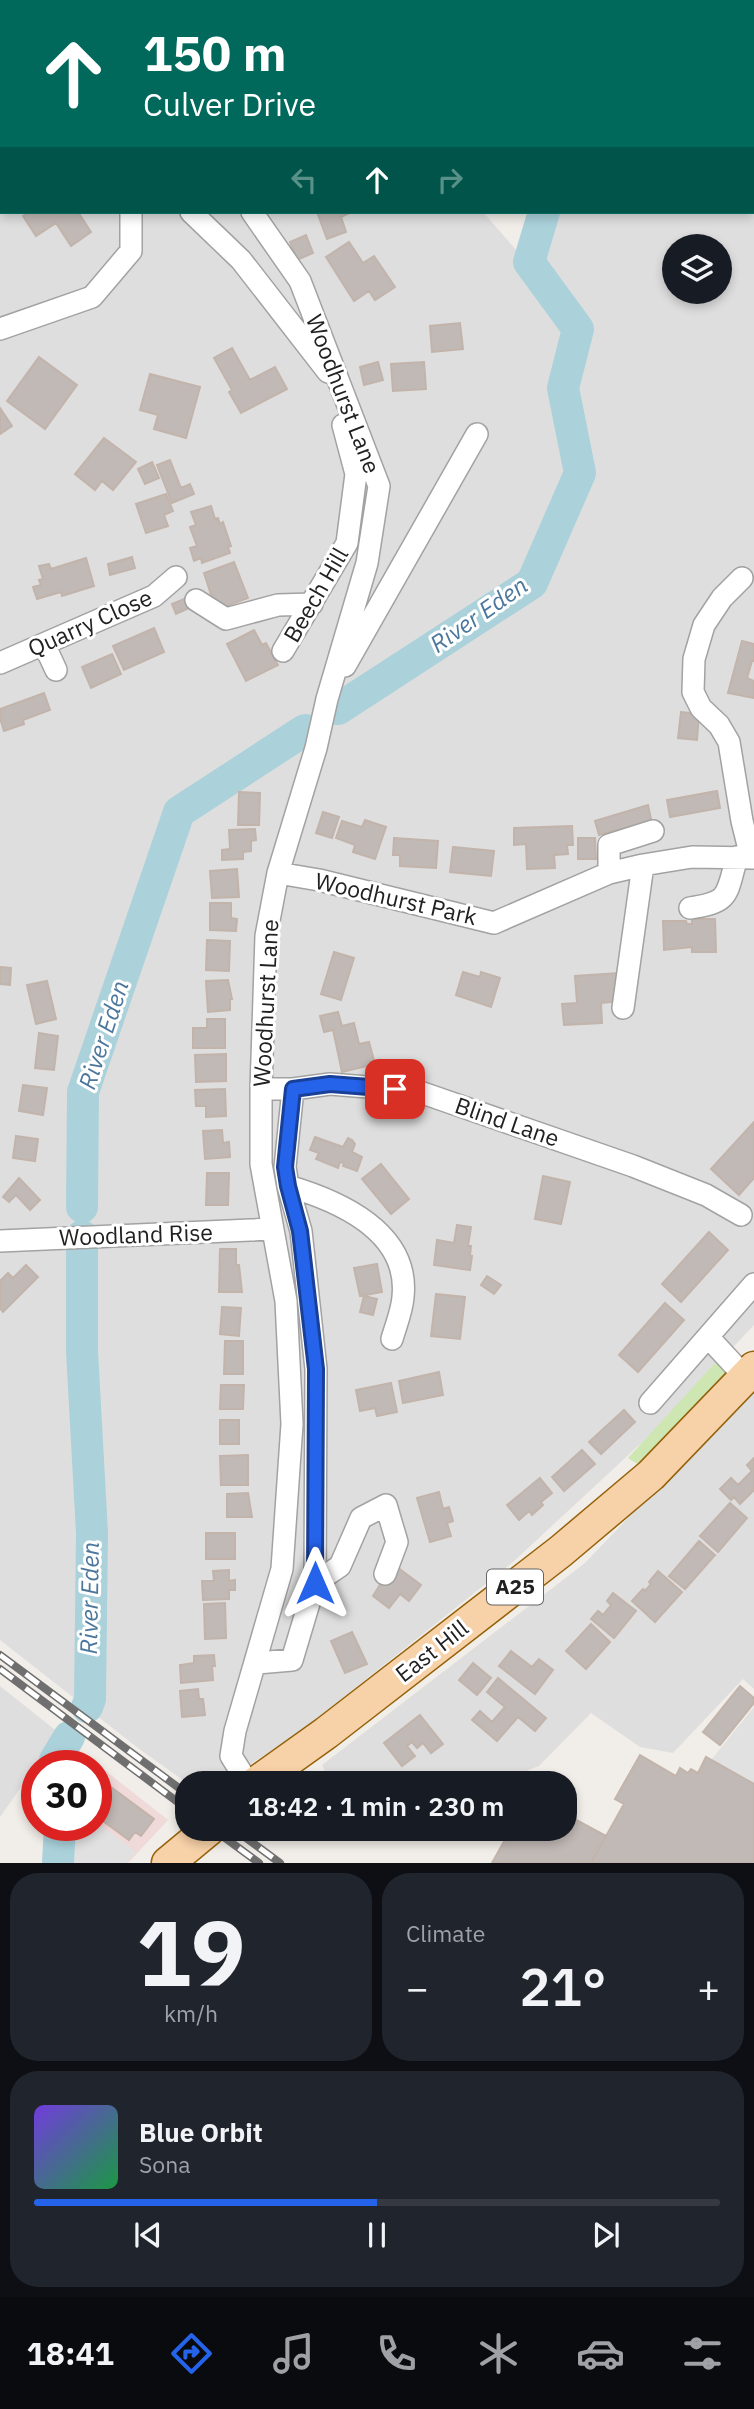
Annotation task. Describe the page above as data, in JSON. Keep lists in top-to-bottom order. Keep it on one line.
{"streets":{"main road":["A25","East Hill"],"street":["Woodhurst Lane","Beech Hill","Quarry Close","Woodhurst Park","Blind Lane","Woodland Rise"]},"crossings":[["Woodhurst Lane","Beech Hill"],["Woodhurst Lane","Woodhurst Park"],["Woodhurst Lane","Blind Lane"],["Woodhurst Lane","Woodland Rise"]],"water":["River Eden"],"page":{"turn":["150 m","Culver Drive"],"limit":"30","trip":"18:42 · 1 min · 230 m","tile":[["19","km/h"],"Climate"],"heat":["−","21°","+"],"song":["Blue Orbit","Sona"],"tabs":"18:41"}}
